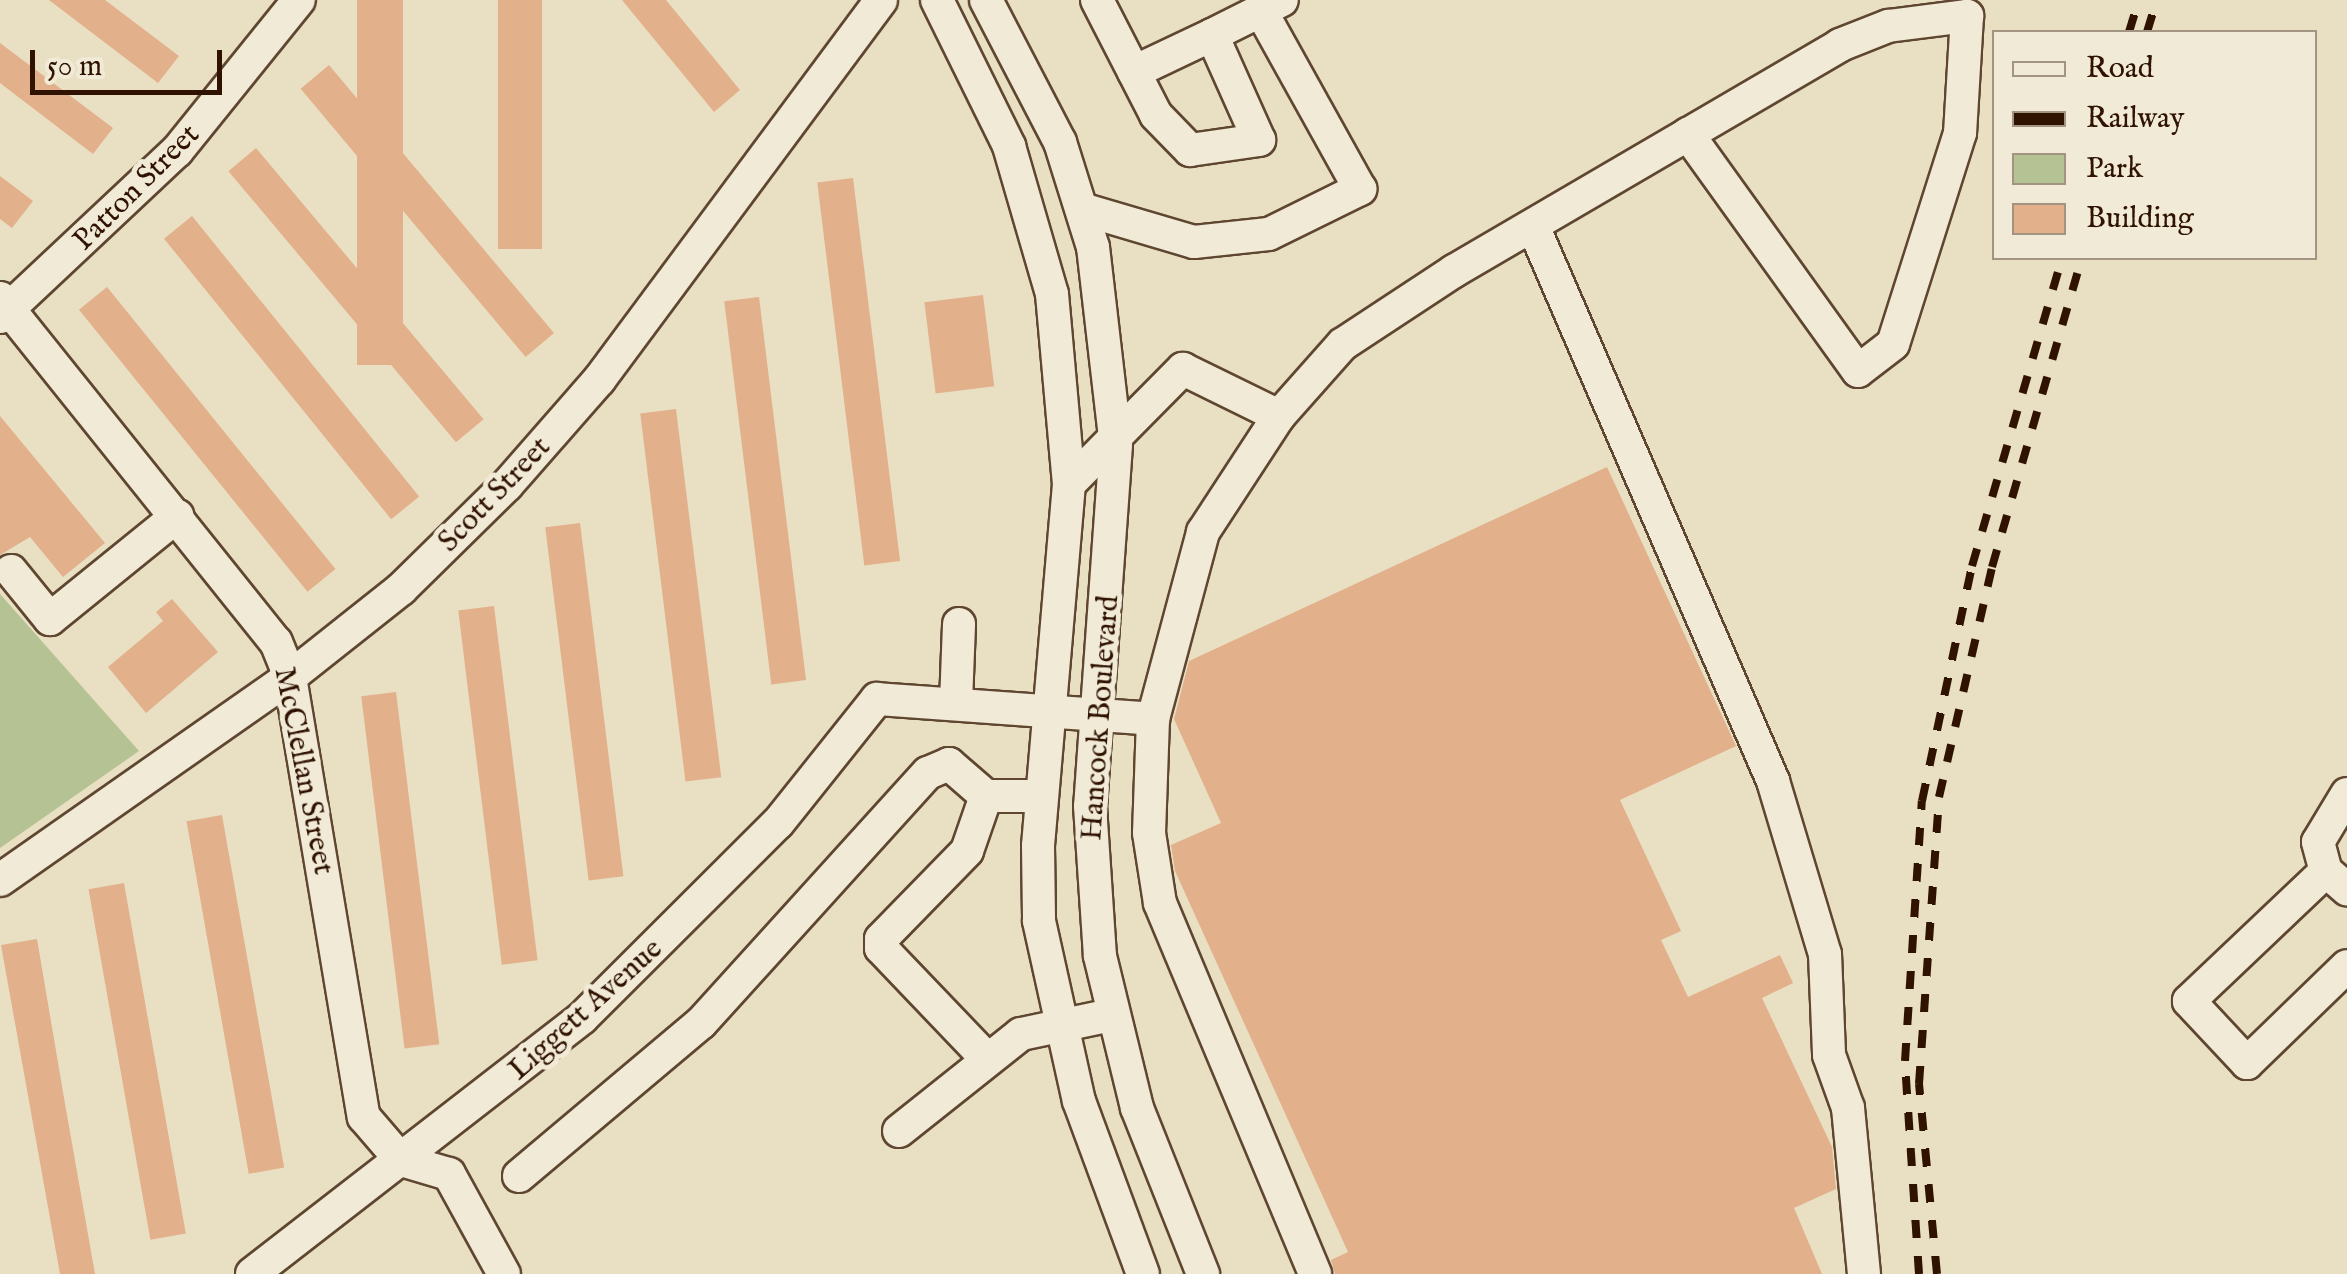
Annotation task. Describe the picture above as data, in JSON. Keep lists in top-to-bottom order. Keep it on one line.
{"streets":{"street":["Patton Street","Scott Street","Hancock Boulevard","McClellan Street","Liggett Avenue"]},"crossings":[["Patton Street","McClellan Street"],["Scott Street","McClellan Street"],["McClellan Street","Liggett Avenue"]],"legend":["Road","Railway","Park","Building"],"scale_bar":"50 m"}
